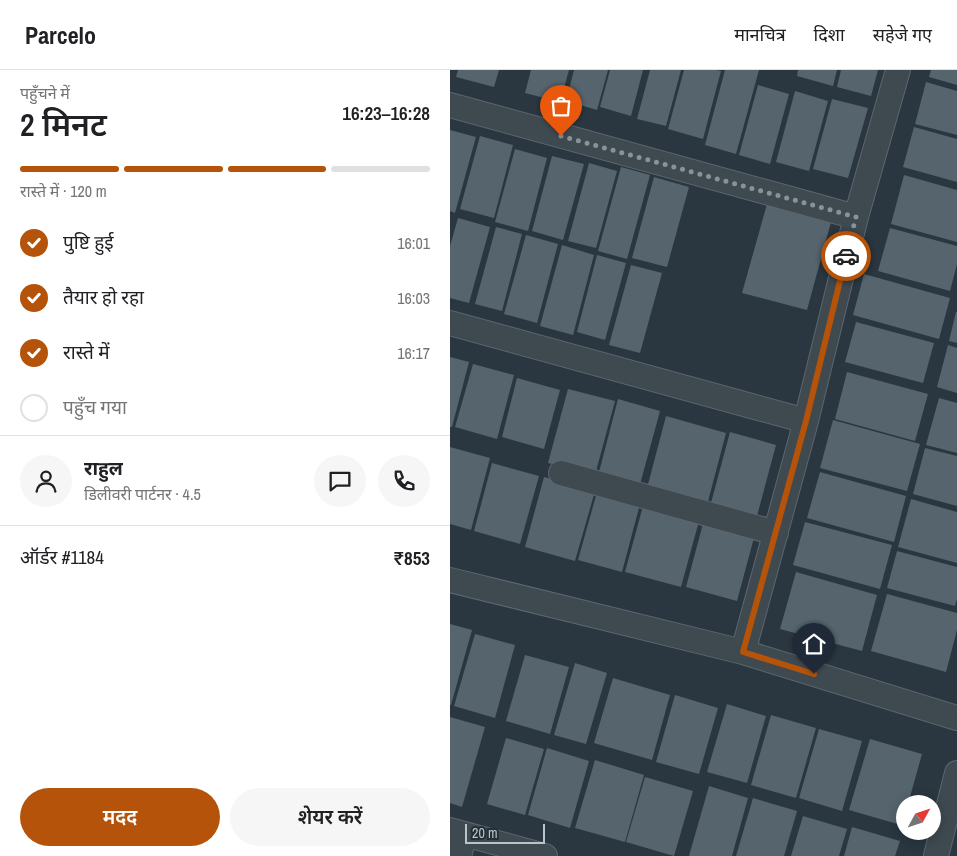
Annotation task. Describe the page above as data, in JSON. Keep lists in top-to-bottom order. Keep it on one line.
{"scale_bar":"20 m","north":"top right","page":{"header":"Parcelo","nav":["मानचित्र","दिशा","सहेजे गए"],"heading":["2 मिनट","पहुँचने में","16:23–16:28"],"panel":["राहुल","डिलीवरी पार्टनर · 4.5","ऑर्डर #1184","₹853"],"bar":"रास्ते में · 120 m","list":[["पुष्टि हुई","16:01"],["तैयार हो रहा","16:03"],["रास्ते में","16:17"],"पहुँच गया"],"buttons":["मदद","शेयर करें"],"scale":"20 m"}}
